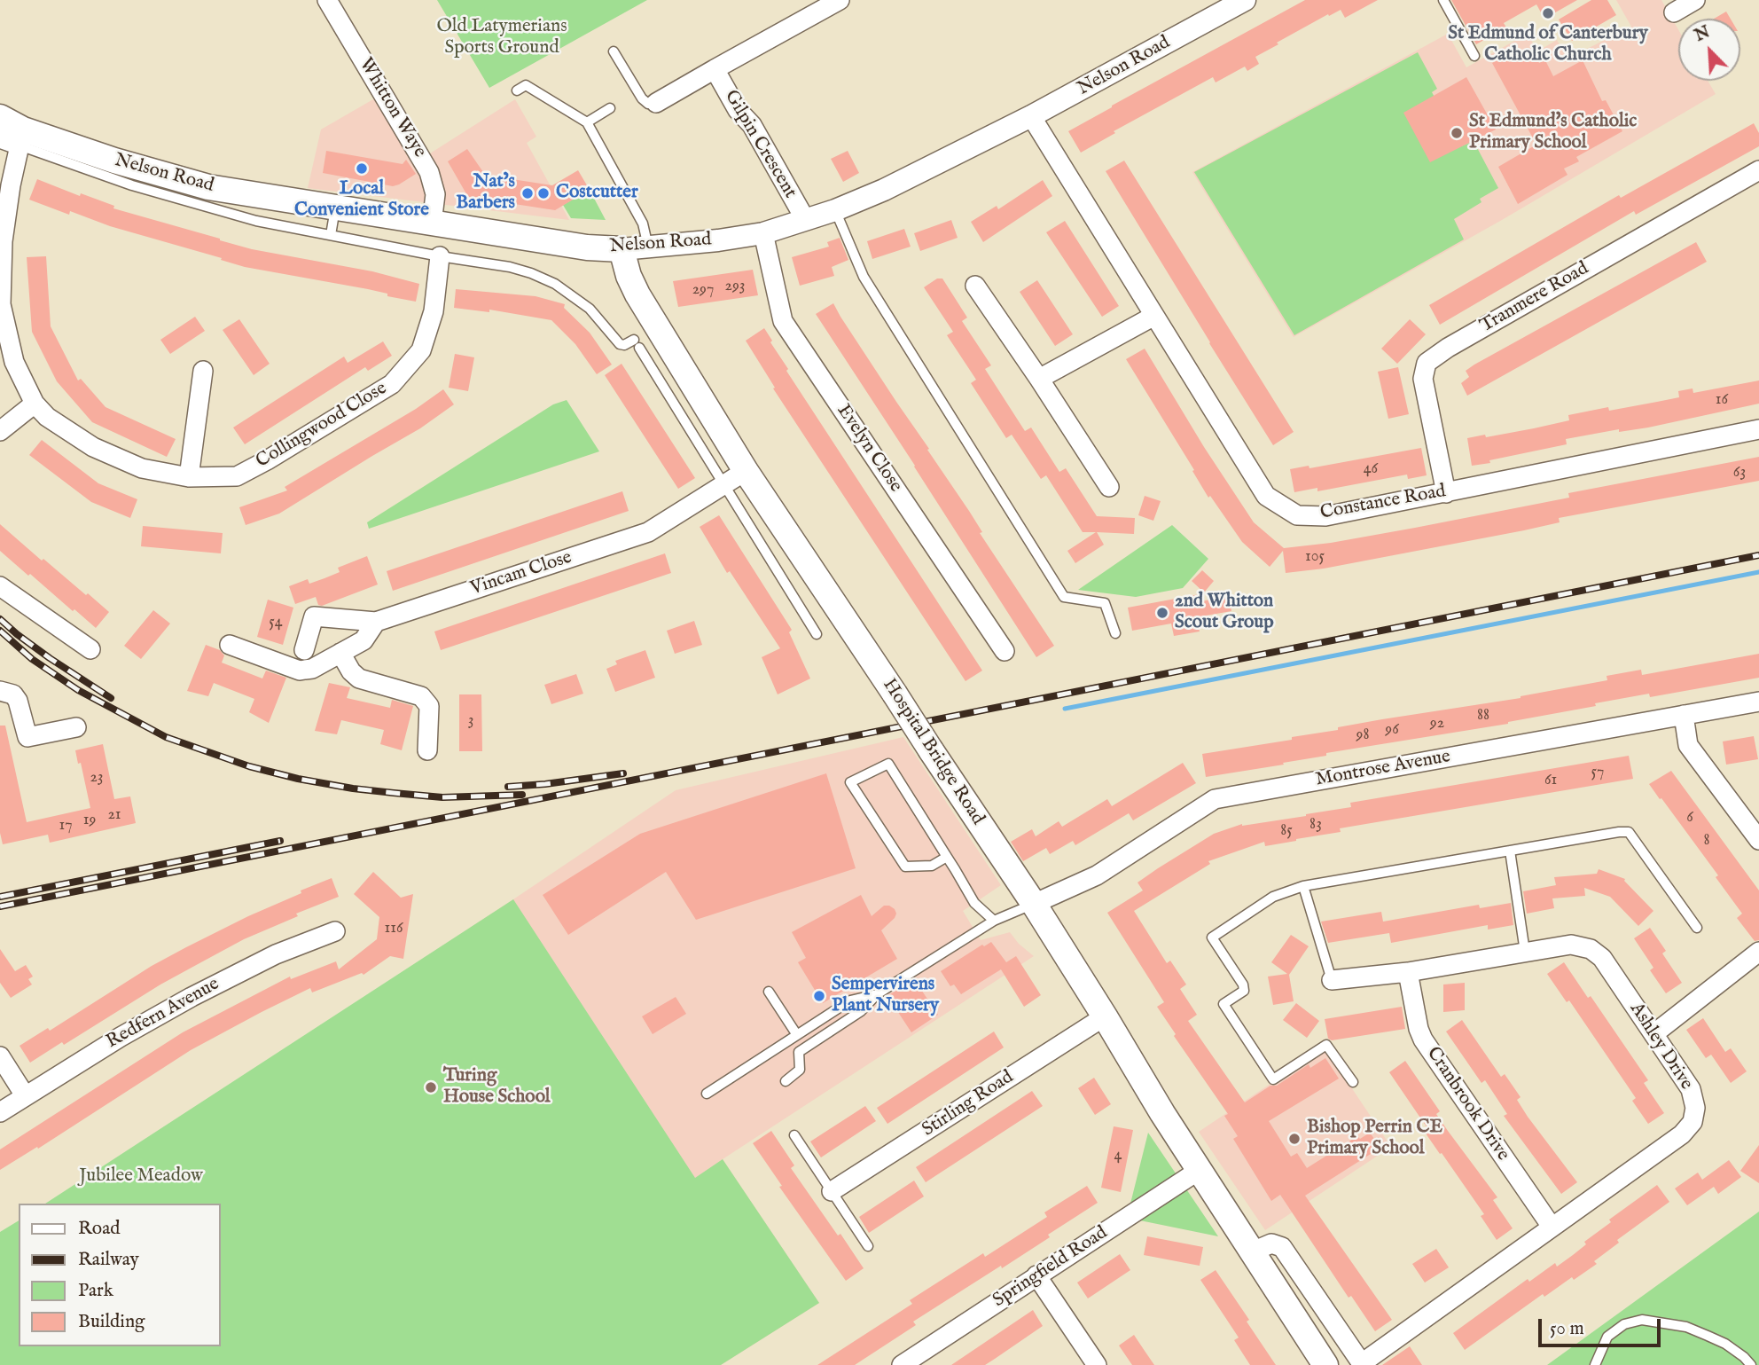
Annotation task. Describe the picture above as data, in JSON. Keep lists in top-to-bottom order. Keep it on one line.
{"streets":{"main road":["Nelson Road","Hospital Bridge Road"],"street":["Whitton Waye","Gilpin Crescent","Tranmere Road","Collingwood Close","Evelyn Close","Constance Road","Vincam Close","Montrose Avenue","Redfern Avenue","Ashley Drive","Stirling Road","Cranbrook Drive","Springfield Road"]},"crossings":[["Nelson Road","Whitton Waye"],["Nelson Road","Gilpin Crescent"],["Nelson Road","Collingwood Close"],["Nelson Road","Evelyn Close"],["Nelson Road","Constance Road"],["Nelson Road","Hospital Bridge Road"],["Tranmere Road","Constance Road"],["Vincam Close","Hospital Bridge Road"],["Hospital Bridge Road","Montrose Avenue"],["Hospital Bridge Road","Stirling Road"],["Hospital Bridge Road","Springfield Road"],["Ashley Drive","Cranbrook Drive"]],"parks":["Old Latymerians Sports Ground","Jubilee Meadow"],"places":["St Edmund of Canterbury Catholic Church","St Edmund's Catholic Primary School","Local Convenient Store","Nat’s Barbers","Costcutter","2nd Whitton Scout Group","Sempervirens Plant Nursery","Turing House School","Bishop Perrin CE Primary School"],"house_numbers":["293","297","16","46","63","105","54","88","3","92","96","98","57","23","61","21","6","19","83","17","85","8","116","4"],"legend":["Road","Railway","Park","Building"],"scale_bar":"50 m","north":"top left"}
